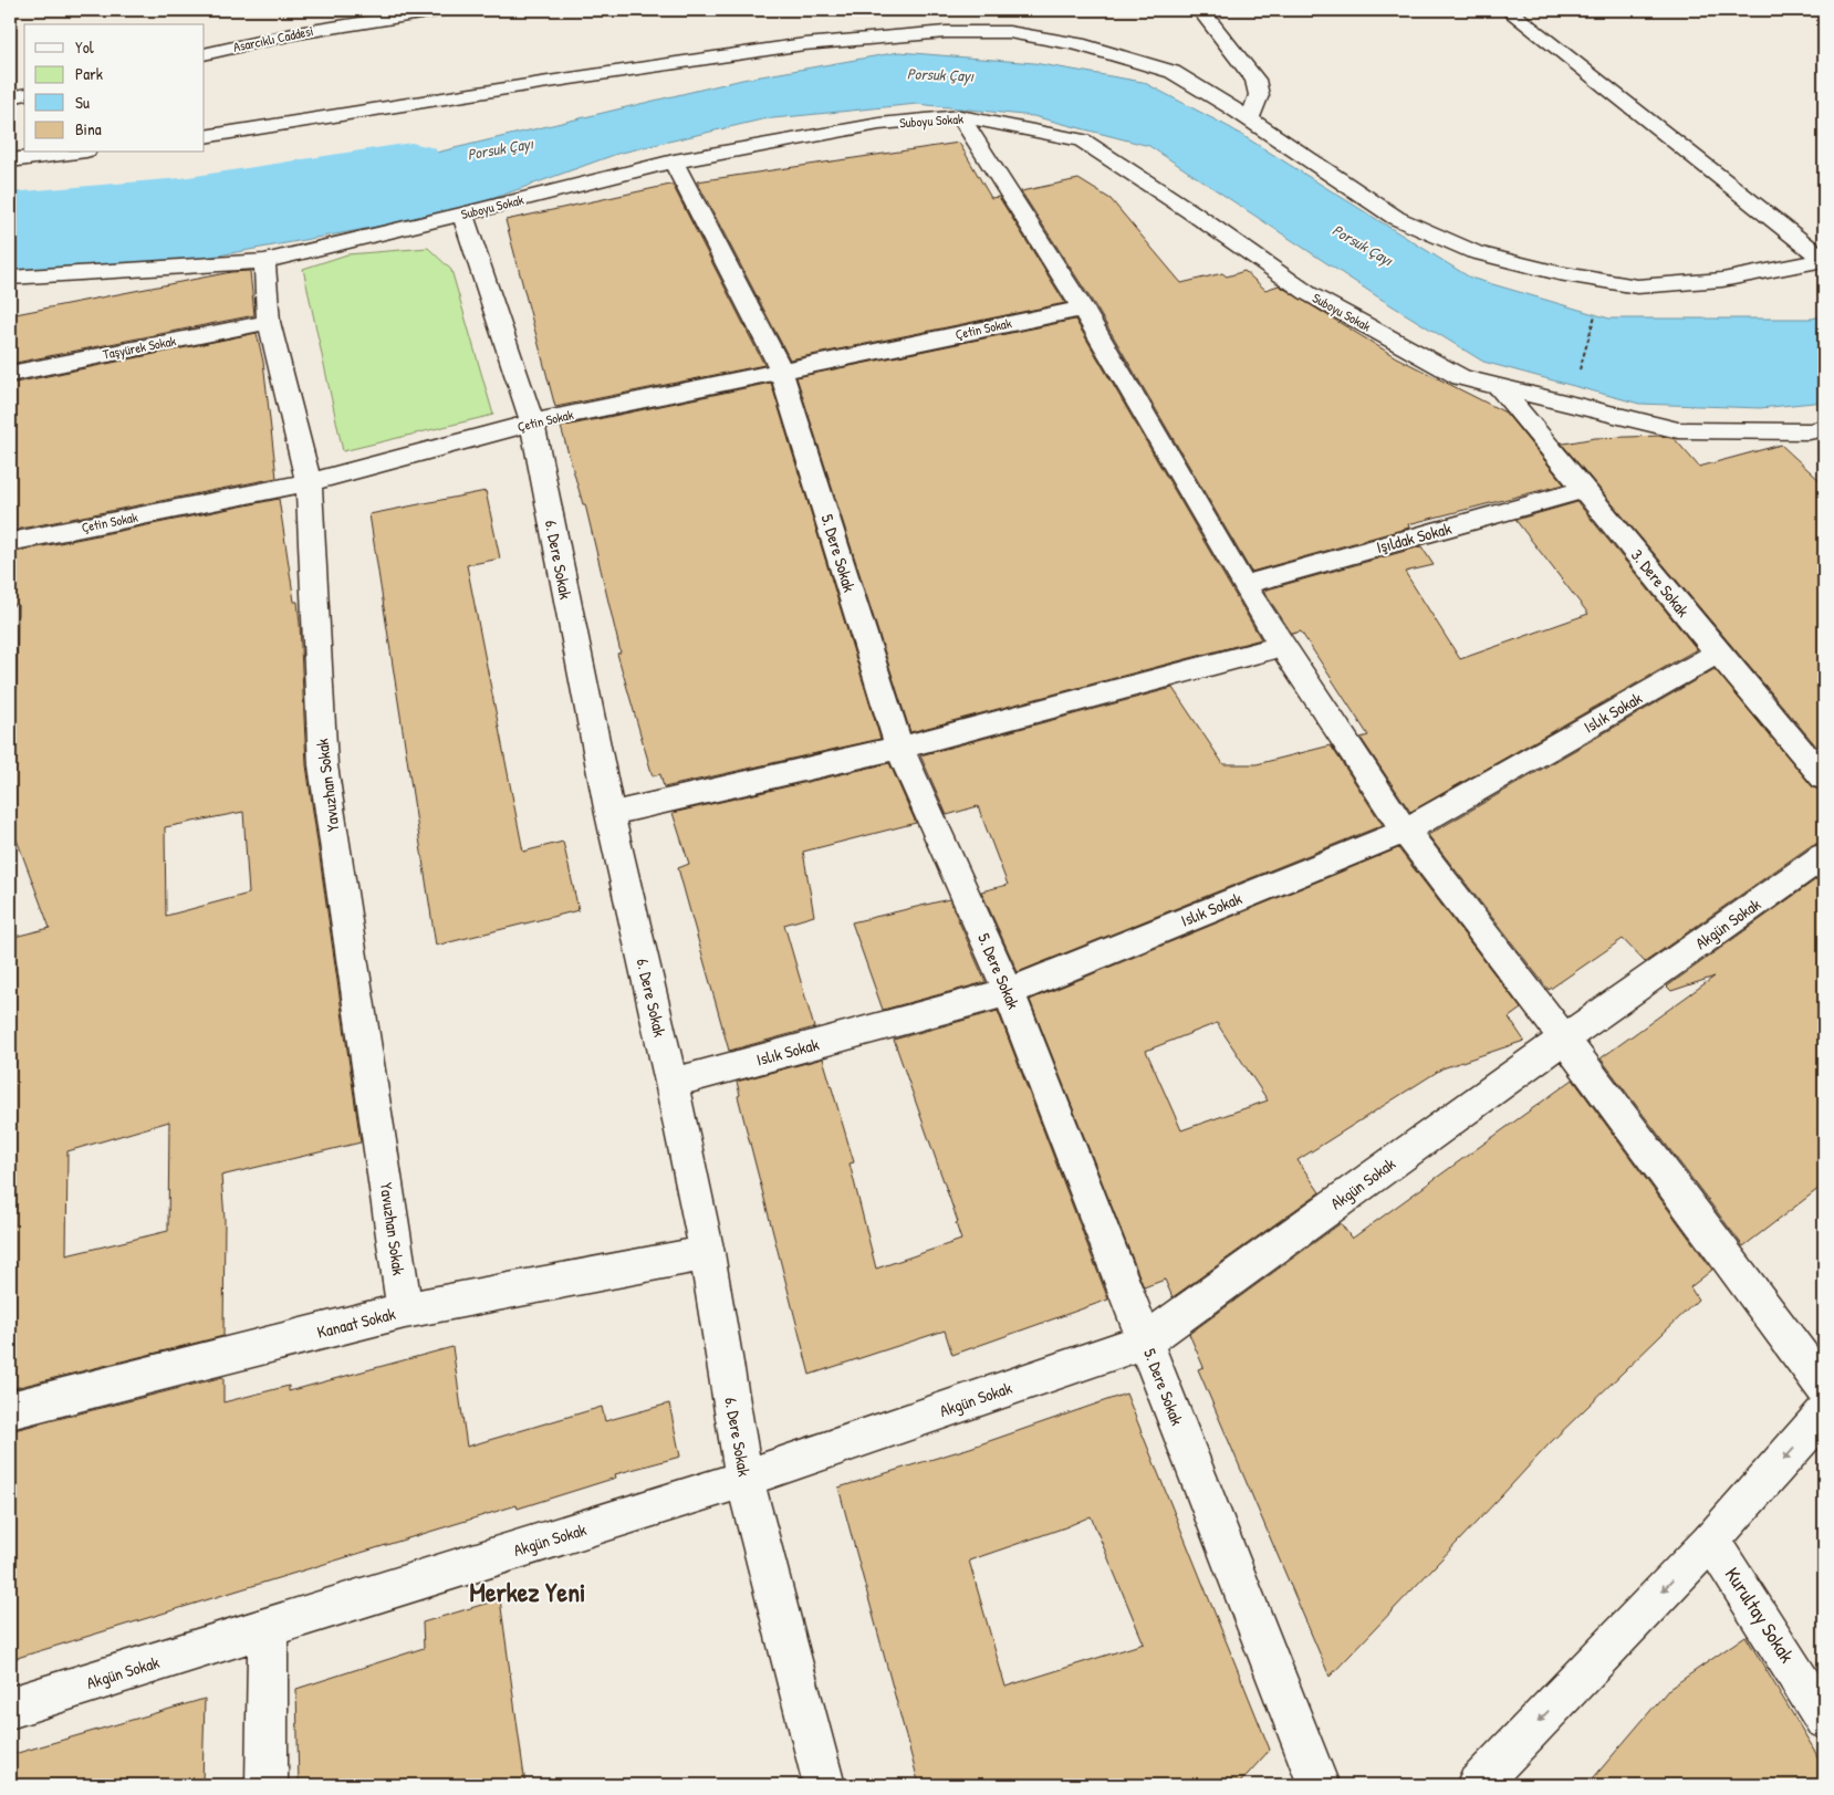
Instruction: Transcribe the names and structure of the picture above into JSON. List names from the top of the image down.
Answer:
{
  "streets": {
    "street": [
      "Asarcıklı Caddesi",
      "Suboyu Sokak",
      "Çetin Sokak",
      "Taşyürek Sokak",
      "Işıldak Sokak",
      "5. Dere Sokak",
      "6. Dere Sokak",
      "3. Dere Sokak",
      "Islık Sokak",
      "Yavuzhan Sokak",
      "Akgün Sokak",
      "Kanaat Sokak",
      "Kurultay Sokak"
    ]
  },
  "crossings": [
    ["Suboyu Sokak", "5. Dere Sokak"],
    ["Suboyu Sokak", "6. Dere Sokak"],
    ["Suboyu Sokak", "3. Dere Sokak"],
    ["Suboyu Sokak", "Yavuzhan Sokak"],
    ["Çetin Sokak", "5. Dere Sokak"],
    ["Çetin Sokak", "6. Dere Sokak"],
    ["Çetin Sokak", "Yavuzhan Sokak"],
    ["Taşyürek Sokak", "Yavuzhan Sokak"],
    ["Işıldak Sokak", "3. Dere Sokak"],
    ["5. Dere Sokak", "Islık Sokak"],
    ["5. Dere Sokak", "Akgün Sokak"],
    ["6. Dere Sokak", "Islık Sokak"],
    ["6. Dere Sokak", "Akgün Sokak"],
    ["6. Dere Sokak", "Kanaat Sokak"],
    ["3. Dere Sokak", "Islık Sokak"],
    ["Yavuzhan Sokak", "Kanaat Sokak"]
  ],
  "districts": ["Merkez Yeni"],
  "water": ["Porsuk Çayı"],
  "legend": [
    "Yol",
    "Park",
    "Su",
    "Bina"
  ]
}
